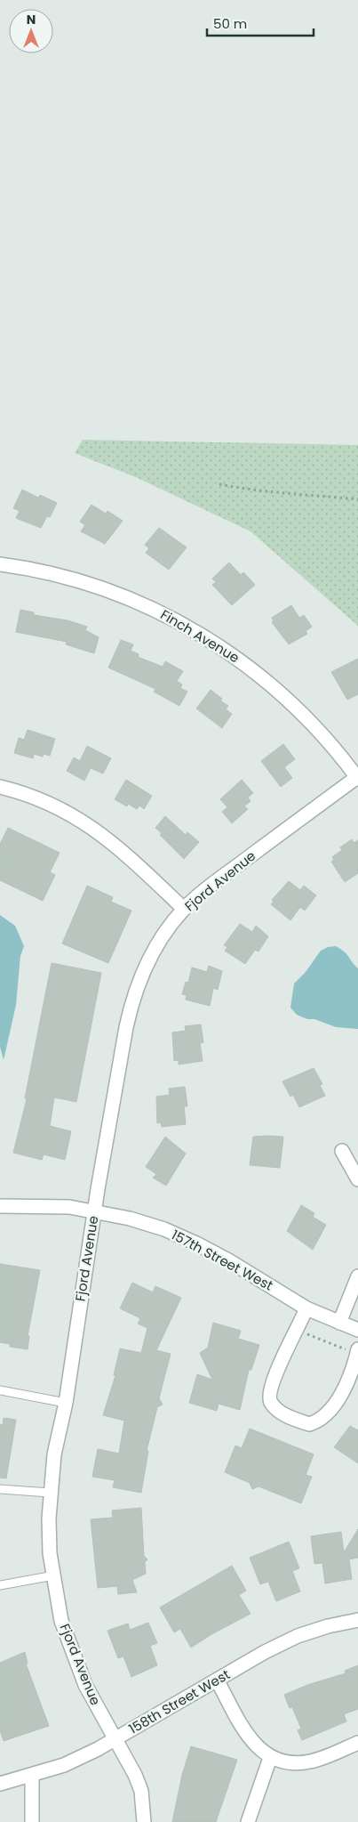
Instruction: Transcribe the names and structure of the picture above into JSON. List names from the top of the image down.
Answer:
{
  "streets": {
    "street": [
      "Finch Avenue",
      "Fjord Avenue",
      "157th Street West",
      "158th Street West"
    ]
  },
  "crossings": [
    ["Finch Avenue", "Fjord Avenue"],
    ["Fjord Avenue", "157th Street West"],
    ["Fjord Avenue", "158th Street West"]
  ],
  "scale_bar": "50 m",
  "north": "top"
}
